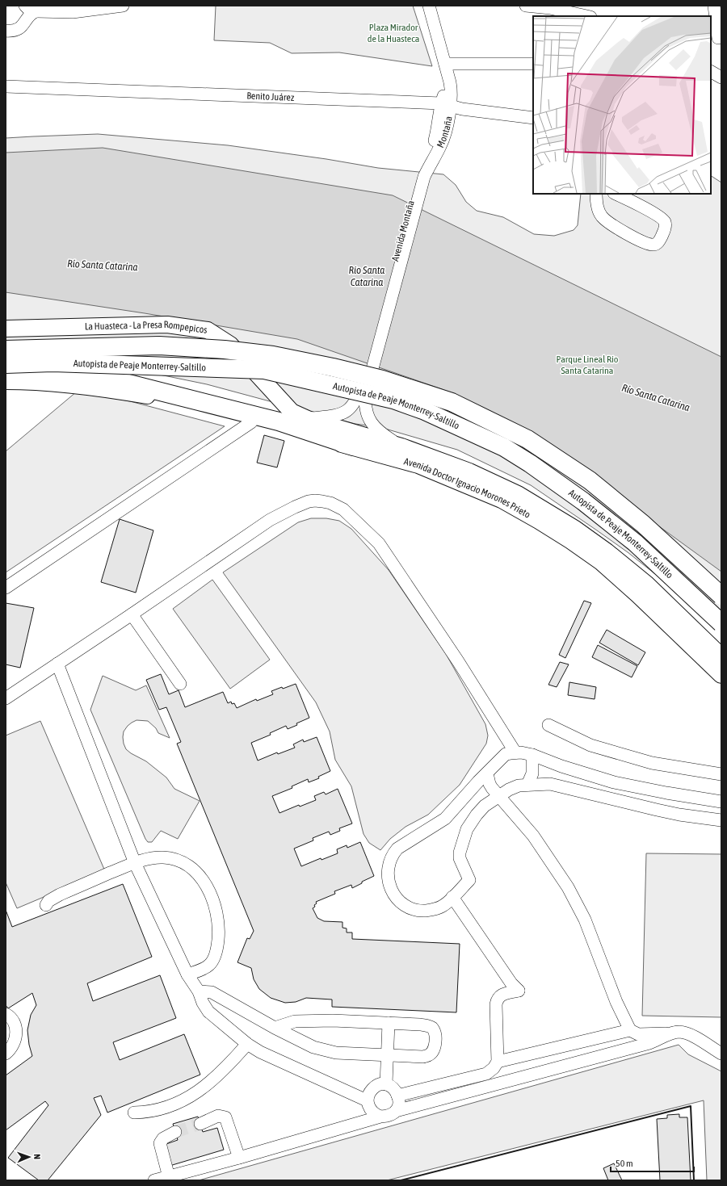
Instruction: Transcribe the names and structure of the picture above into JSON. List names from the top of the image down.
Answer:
{
  "streets": {
    "highway": ["Autopista de Peaje Monterrey-Saltillo"],
    "main road": ["La Huasteca - La Presa Rompepicos", "Avenida Doctor Ignacio Morones Prieto"],
    "street": ["Benito Juárez", "Montaña", "Avenida Montaña"]
  },
  "crossings": [
    ["Benito Juárez", "Montaña"],
    ["Montaña", "Avenida Montaña"],
    ["Avenida Montaña", "Avenida Doctor Ignacio Morones Prieto"],
    ["La Huasteca - La Presa Rompepicos", "Avenida Doctor Ignacio Morones Prieto"]
  ],
  "water": ["Río Santa Catarina"],
  "parks": ["Plaza Mirador de la Huasteca", "Parque Lineal Río Santa Catarina"],
  "scale_bar": "50 m",
  "north": "right"
}
